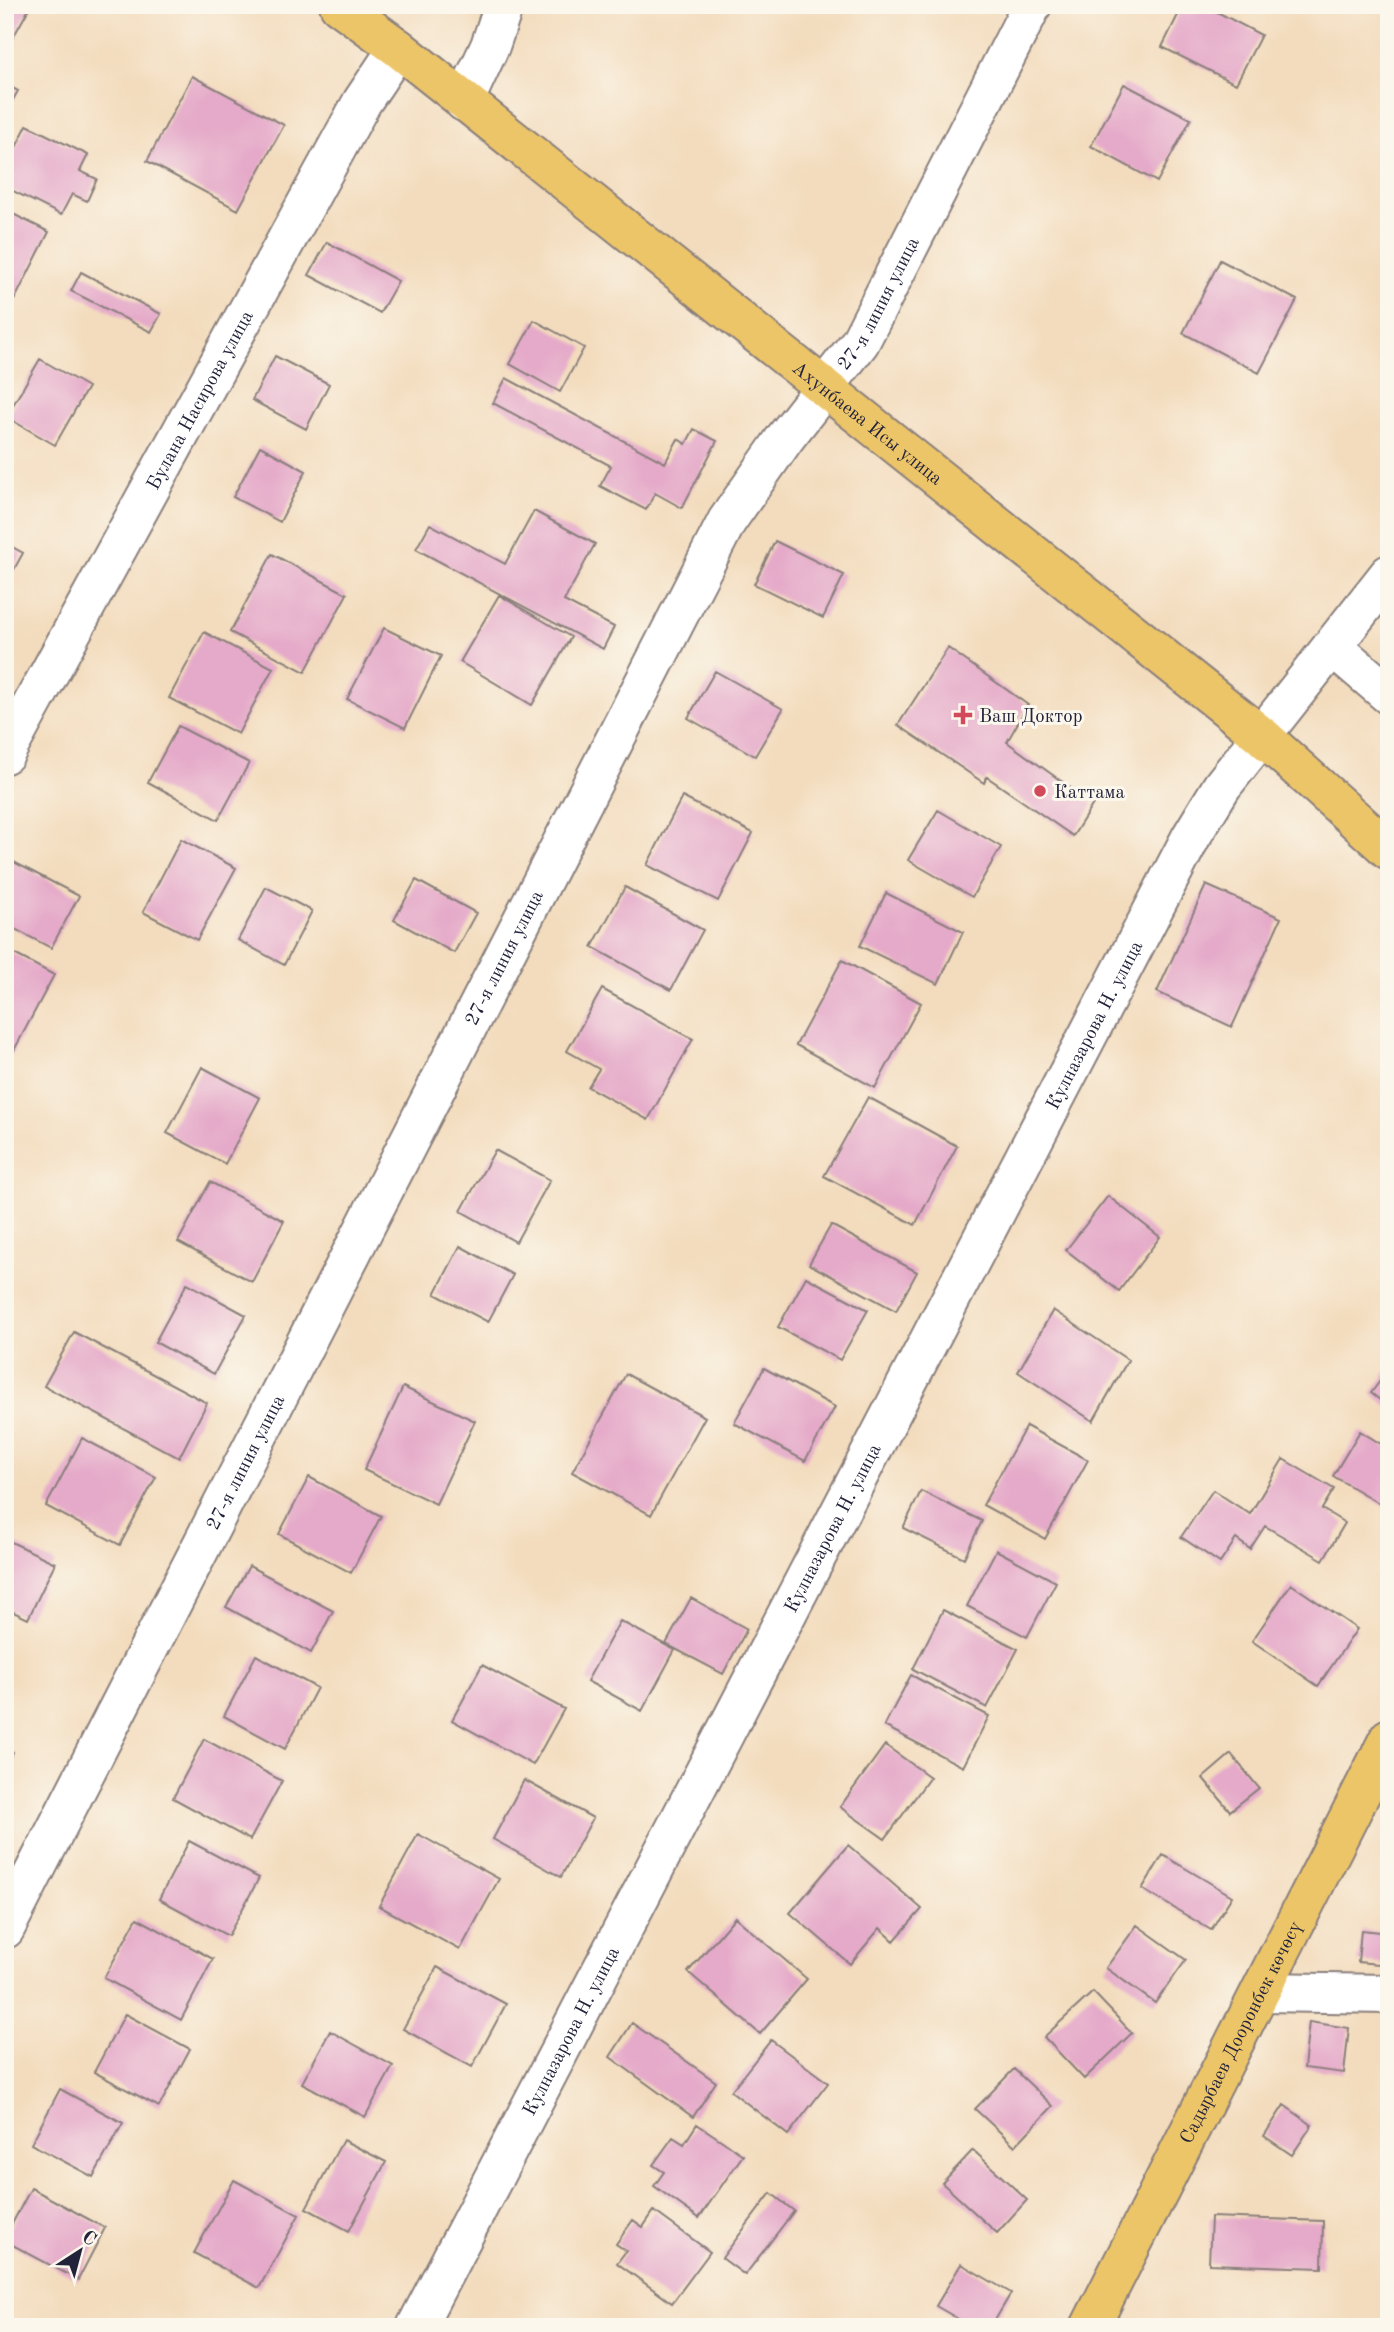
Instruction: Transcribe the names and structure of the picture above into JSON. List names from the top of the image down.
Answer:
{
  "streets": {
    "main road": ["Ахунбаева Исы улица", "Садырбаев Дооронбек көчөсү"],
    "street": ["27-я линия улица", "Булана Насирова улица", "Кулназарова Н. улица"]
  },
  "crossings": [
    ["27-я линия улица", "Ахунбаева Исы улица"],
    ["Булана Насирова улица", "Ахунбаева Исы улица"],
    ["Ахунбаева Исы улица", "Кулназарова Н. улица"]
  ],
  "places": {
    "health": ["Ваш Доктор"],
    "other": ["Каттама"]
  },
  "north": "top right"
}
